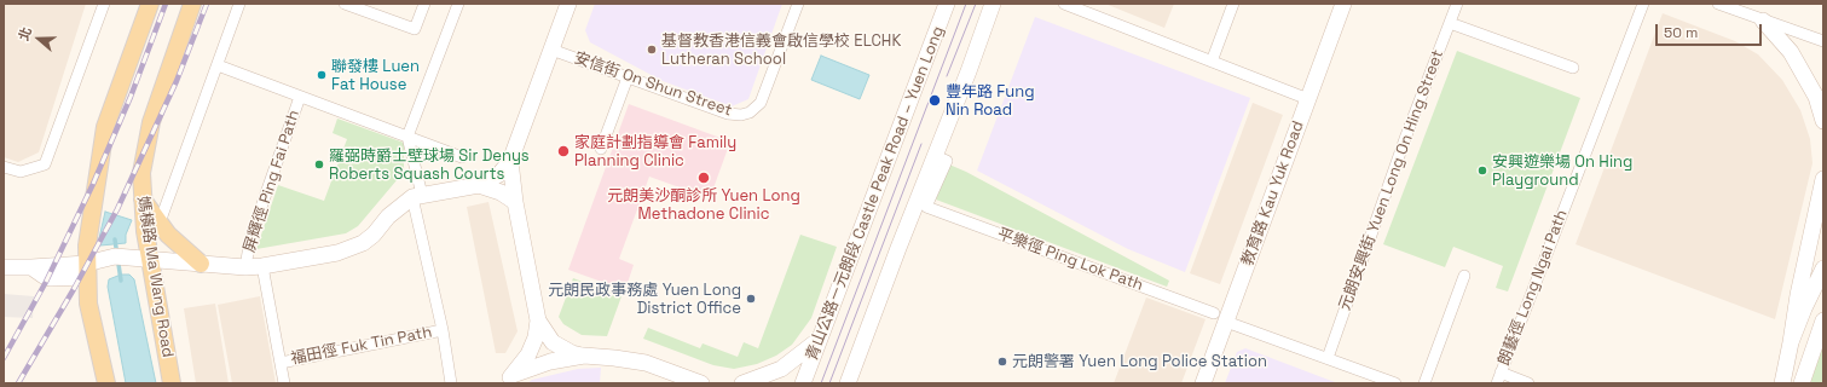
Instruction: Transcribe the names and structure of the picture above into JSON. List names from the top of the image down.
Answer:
{
  "streets": {
    "main road": ["青山公路－元朗段 Castle Peak Road – Yuen Long", "教育路 Kau Yuk Road", "媽橫路 Ma Wang Road"],
    "street": [
      "安信街 On Shun Street",
      "元朗安興街 Yuen Long On Hing Street",
      "屏輝徑 Ping Fai Path",
      "平樂徑 Ping Lok Path",
      "朗藝徑 Long Ngai Path",
      "福田徑 Fuk Tin Path"
    ]
  },
  "crossings": [
    ["元朗安興街 Yuen Long On Hing Street", "平樂徑 Ping Lok Path"],
    ["教育路 Kau Yuk Road", "平樂徑 Ping Lok Path"]
  ],
  "places": [
    "基督教香港信義會啟信學校 ELCHK Lutheran School",
    "聯發樓 Luen Fat House",
    "豐年路 Fung Nin Road",
    "家庭計劃指導會 Family Planning Clinic",
    "羅弼時爵士壁球場 Sir Denys Roberts Squash Courts",
    "安興遊樂場 On Hing Playground",
    "元朗美沙酮診所 Yuen Long Methadone Clinic",
    "元朗民政事務處 Yuen Long District Office",
    "元朗警署 Yuen Long Police Station"
  ],
  "scale_bar": "50 m",
  "north": "left"
}
